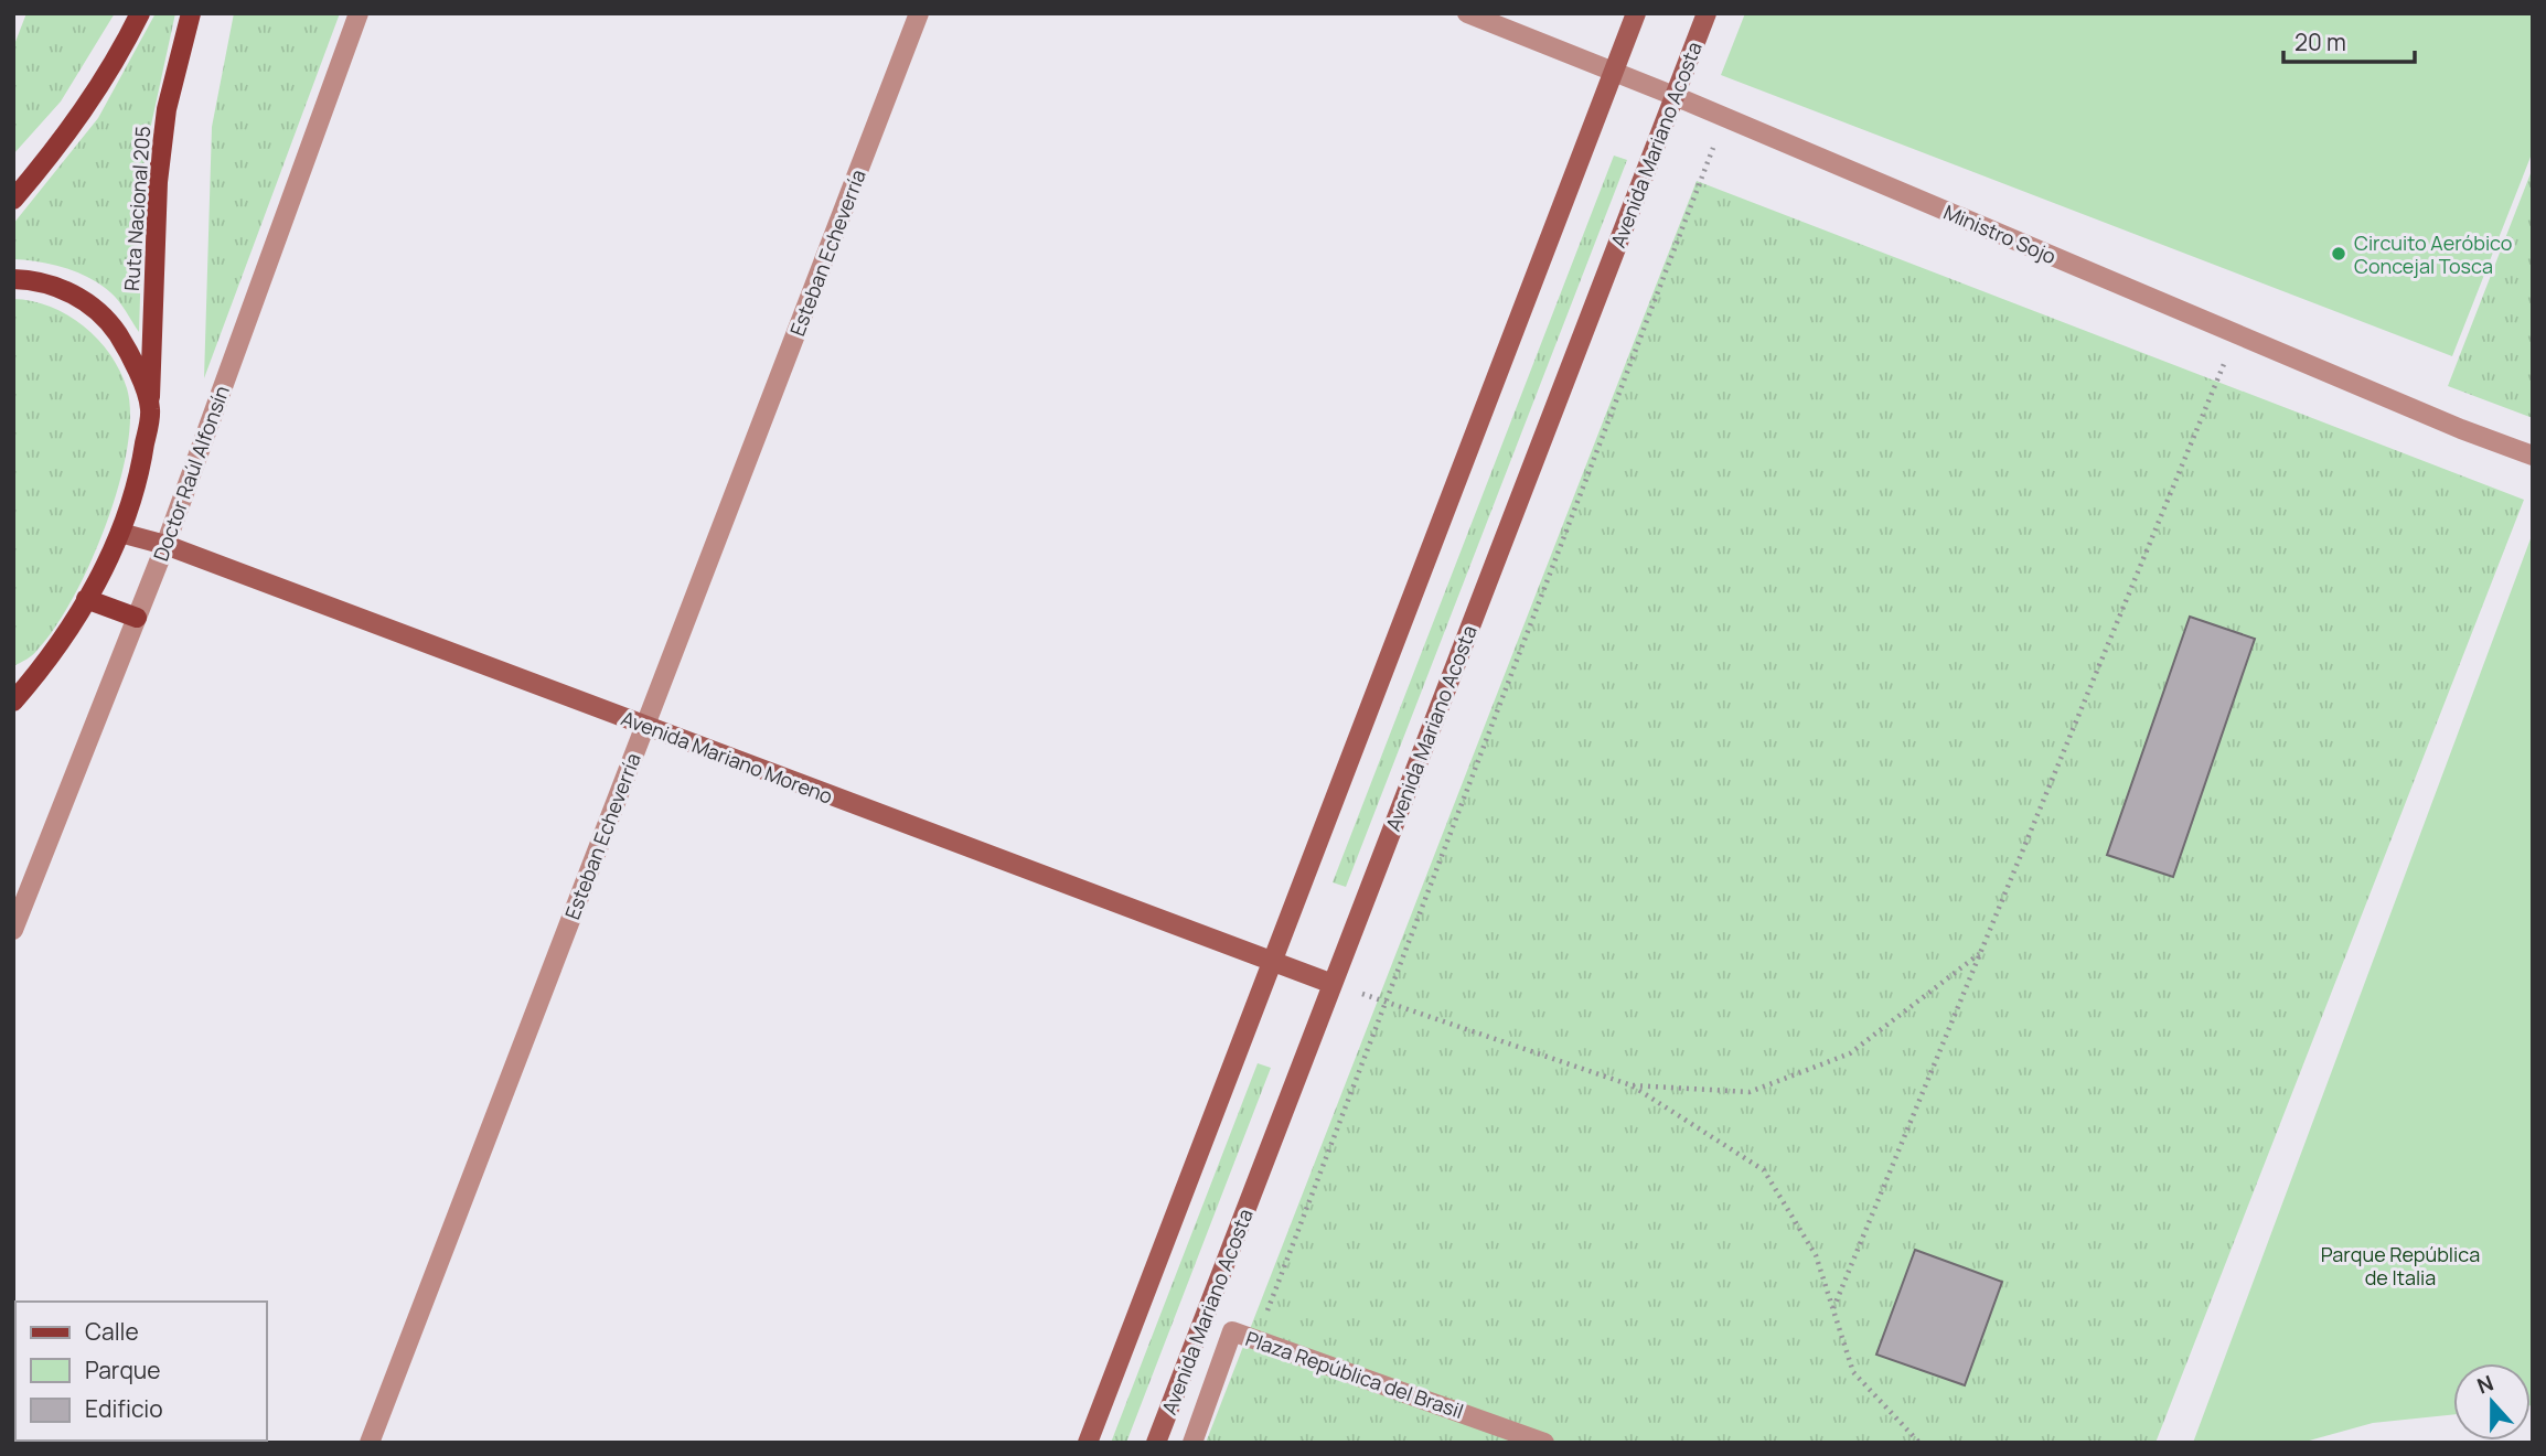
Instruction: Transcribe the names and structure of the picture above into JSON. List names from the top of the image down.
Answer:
{
  "streets": {
    "main road": ["Avenida Mariano Acosta", "Ruta Nacional 205", "Avenida Mariano Moreno"],
    "street": [
      "Ministro Sojo",
      "Esteban Echeverría",
      "Doctor Raúl Alfonsín",
      "Plaza República del Brasil"
    ]
  },
  "crossings": [
    ["Avenida Mariano Acosta", "Ministro Sojo"],
    ["Avenida Mariano Acosta", "Avenida Mariano Moreno"],
    ["Ruta Nacional 205", "Avenida Mariano Moreno"],
    ["Esteban Echeverría", "Avenida Mariano Moreno"],
    ["Doctor Raúl Alfonsín", "Avenida Mariano Moreno"]
  ],
  "parks": ["Parque República de Italia"],
  "places": ["Circuito Aeróbico Concejal Tosca"],
  "legend": ["Calle", "Parque", "Edificio"],
  "scale_bar": "20 m",
  "north": "top"
}
